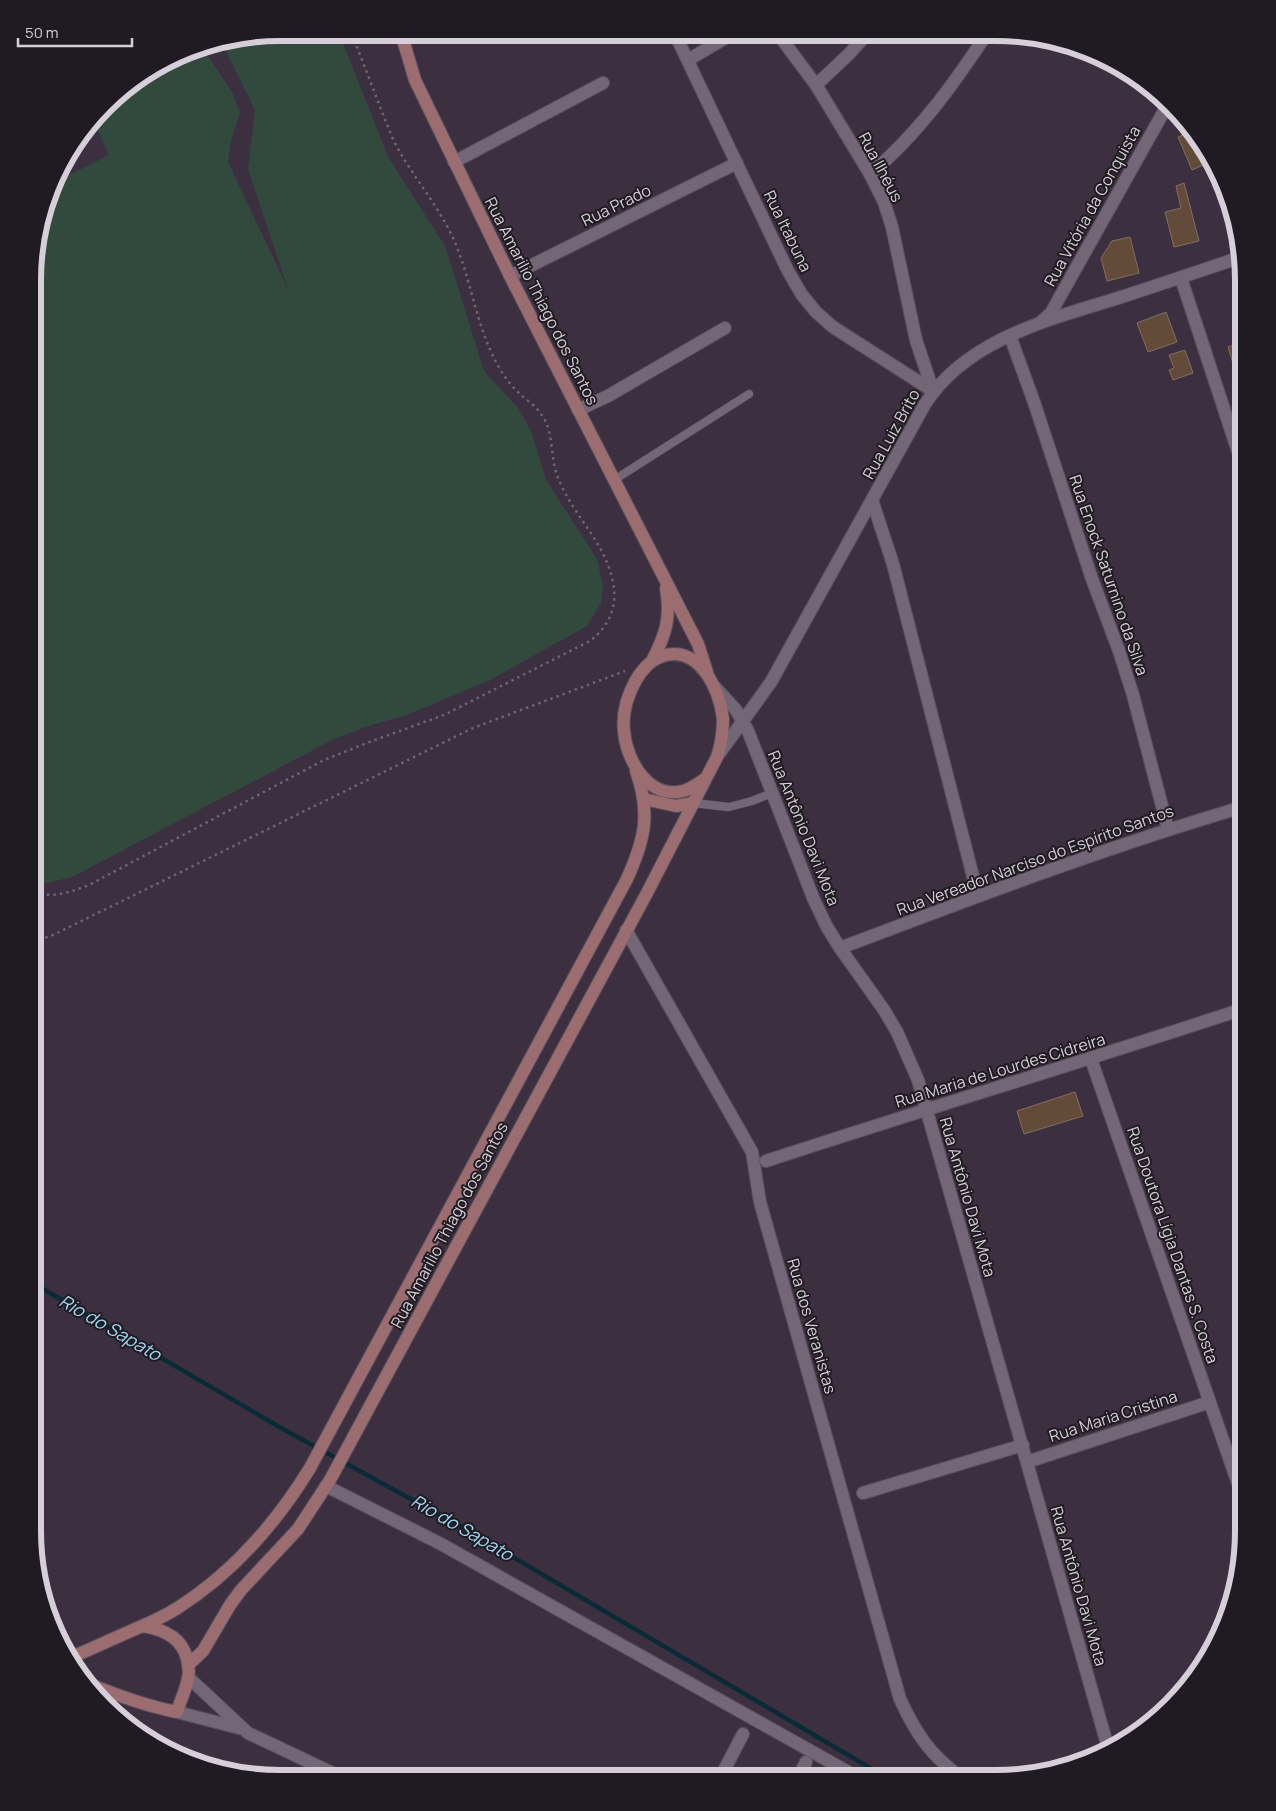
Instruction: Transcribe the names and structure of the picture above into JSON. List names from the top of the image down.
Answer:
{
  "streets": {
    "main road": ["Rua Amarilio Thiago dos Santos"],
    "street": [
      "Rua Ilhéus",
      "Rua Prado",
      "Rua Vitória da Conquista",
      "Rua Itabuna",
      "Rua Luiz Brito",
      "Rua Enock Saturnino da Silva",
      "Rua Antônio Davi Mota",
      "Rua Vereador Narciso do Espírito Santos",
      "Rua Maria de Lourdes Cidreira",
      "Rua Doutora Lígia Dantas S. Costa",
      "Rua dos Veranistas",
      "Rua Maria Cristina"
    ]
  },
  "crossings": [
    ["Rua Ilhéus", "Rua Itabuna"],
    ["Rua Ilhéus", "Rua Luiz Brito"],
    ["Rua Prado", "Rua Itabuna"],
    ["Rua Prado", "Rua Amarilio Thiago dos Santos"],
    ["Rua Vitória da Conquista", "Rua Luiz Brito"],
    ["Rua Itabuna", "Rua Luiz Brito"],
    ["Rua Amarilio Thiago dos Santos", "Rua Luiz Brito"],
    ["Rua Amarilio Thiago dos Santos", "Rua Antônio Davi Mota"],
    ["Rua Amarilio Thiago dos Santos", "Rua dos Veranistas"],
    ["Rua Luiz Brito", "Rua Enock Saturnino da Silva"],
    ["Rua Luiz Brito", "Rua Antônio Davi Mota"],
    ["Rua Enock Saturnino da Silva", "Rua Vereador Narciso do Espírito Santos"],
    ["Rua Antônio Davi Mota", "Rua Vereador Narciso do Espírito Santos"],
    ["Rua Antônio Davi Mota", "Rua Maria de Lourdes Cidreira"],
    ["Rua Antônio Davi Mota", "Rua Maria Cristina"],
    ["Rua Maria de Lourdes Cidreira", "Rua Doutora Lígia Dantas S. Costa"],
    ["Rua Doutora Lígia Dantas S. Costa", "Rua Maria Cristina"]
  ],
  "water": ["Rio do Sapato"],
  "scale_bar": "50 m"
}
